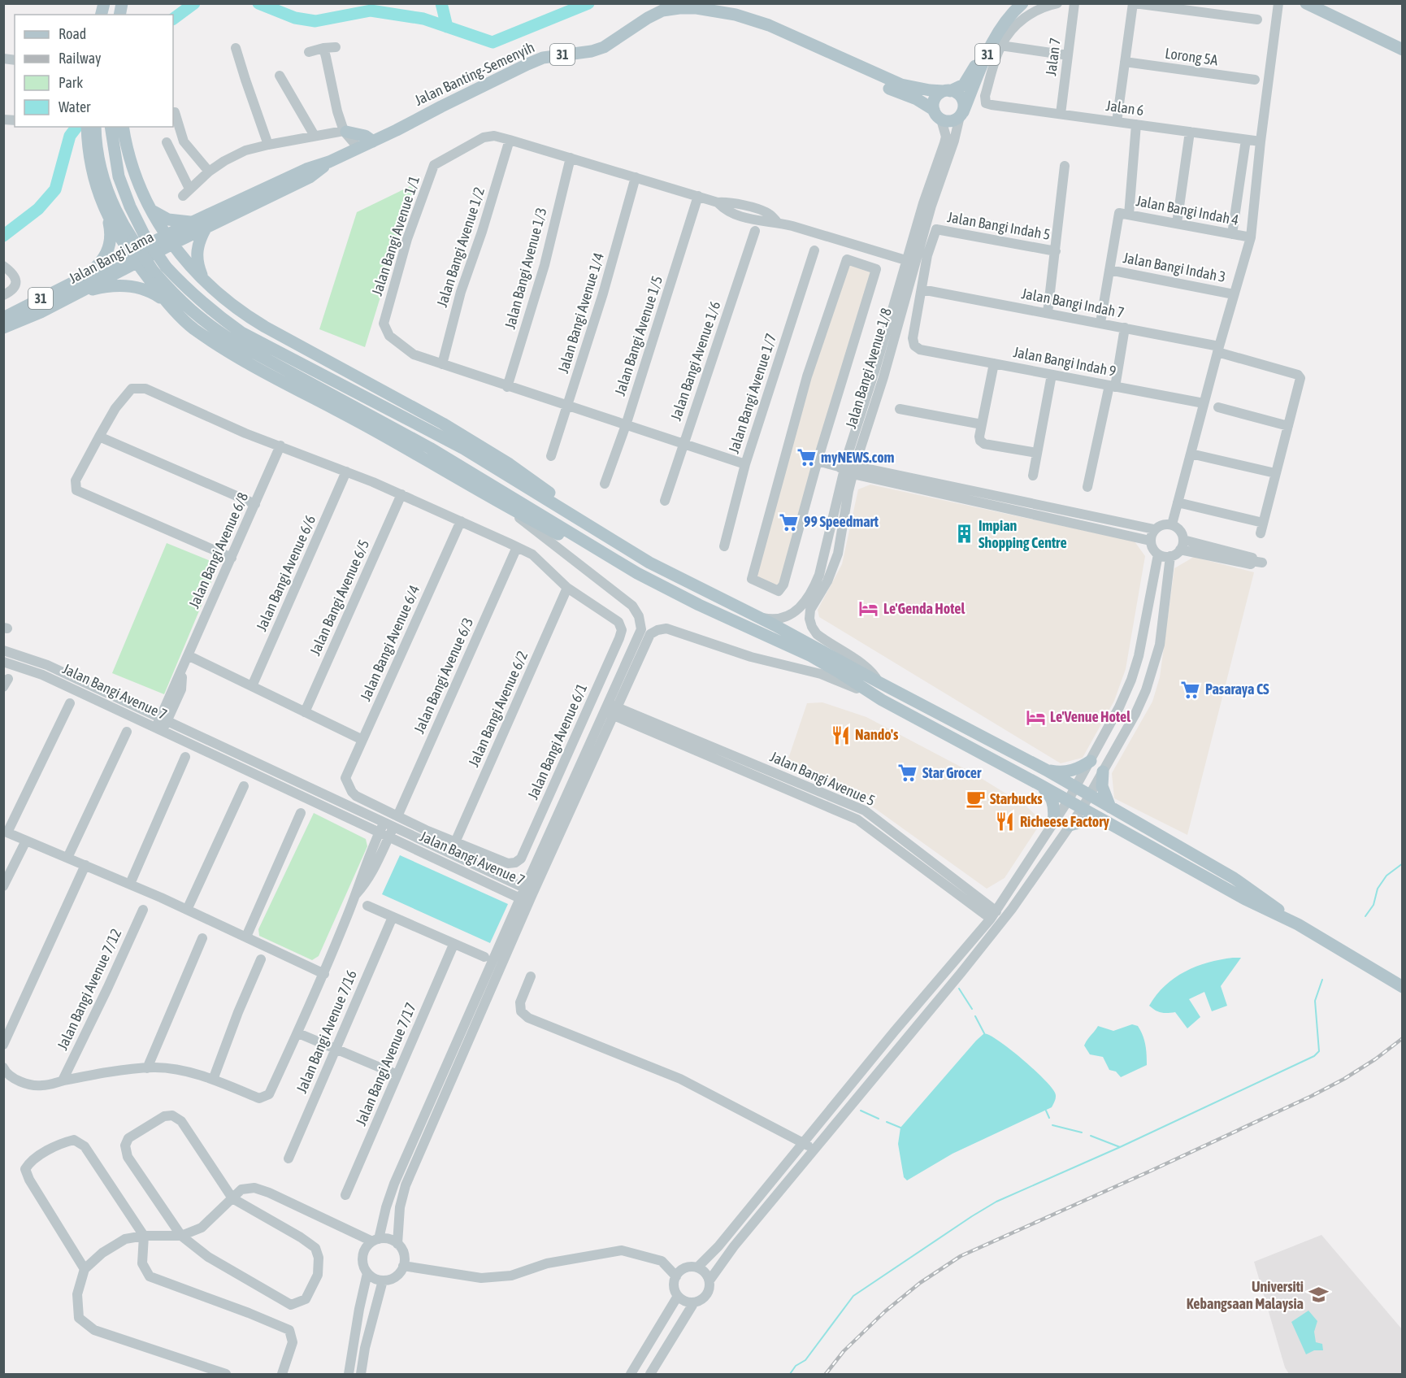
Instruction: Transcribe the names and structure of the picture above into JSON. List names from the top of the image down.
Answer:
{
  "streets": {
    "main road": ["31", "Jalan Banting-Semenyih", "Jalan Bangi Lama"],
    "street": [
      "Jalan 7",
      "Lorong 5A",
      "Jalan 6",
      "Jalan Bangi Indah 4",
      "Jalan Bangi Indah 5",
      "Jalan Bangi Avenue 1/1",
      "Jalan Bangi Avenue 1/2",
      "Jalan Bangi Indah 3",
      "Jalan Bangi Avenue 1/3",
      "Jalan Bangi Indah 7",
      "Jalan Bangi Avenue 1/4",
      "Jalan Bangi Avenue 1/5",
      "Jalan Bangi Avenue 1/6",
      "Jalan Bangi Indah 9",
      "Jalan Bangi Avenue 1/8",
      "Jalan Bangi Avenue 1/7",
      "Jalan Bangi Avenue 6/8",
      "Jalan Bangi Avenue 6/6",
      "Jalan Bangi Avenue 6/5",
      "Jalan Bangi Avenue 6/4",
      "Jalan Bangi Avenue 6/3",
      "Jalan Bangi Avenue 7",
      "Jalan Bangi Avenue 6/2",
      "Jalan Bangi Avenue 6/1",
      "Jalan Bangi Avenue 5",
      "Jalan Bangi Avenue 7/12",
      "Jalan Bangi Avenue 7/16",
      "Jalan Bangi Avenue 7/17"
    ]
  },
  "crossings": [
    ["31", "Jalan Banting-Semenyih"],
    ["31", "Jalan Bangi Avenue 1/8"],
    ["Jalan 7", "Jalan 6"],
    ["Jalan Banting-Semenyih", "Jalan Bangi Lama"],
    ["Jalan Banting-Semenyih", "Jalan Bangi Avenue 1/8"],
    ["Jalan Bangi Indah 5", "Jalan Bangi Indah 7"],
    ["Jalan Bangi Indah 5", "Jalan Bangi Indah 9"],
    ["Jalan Bangi Avenue 1/1", "Jalan Bangi Avenue 1/2"],
    ["Jalan Bangi Avenue 1/1", "Jalan Bangi Avenue 1/3"],
    ["Jalan Bangi Avenue 1/1", "Jalan Bangi Avenue 1/4"],
    ["Jalan Bangi Avenue 1/1", "Jalan Bangi Avenue 1/5"],
    ["Jalan Bangi Avenue 1/1", "Jalan Bangi Avenue 1/6"],
    ["Jalan Bangi Avenue 1/1", "Jalan Bangi Avenue 1/8"],
    ["Jalan Bangi Avenue 1/1", "Jalan Bangi Avenue 1/7"],
    ["Jalan Bangi Indah 7", "Jalan Bangi Indah 9"],
    ["Jalan Bangi Avenue 6/8", "Jalan Bangi Avenue 7"],
    ["Jalan Bangi Avenue 6/4", "Jalan Bangi Avenue 6/3"],
    ["Jalan Bangi Avenue 6/2", "Jalan Bangi Avenue 6/1"]
  ],
  "places": {
    "supermarket": [
      "myNEWS.com",
      "99 Speedmart",
      "Pasaraya CS",
      "Star Grocer"
    ],
    "building": ["Impian Shopping Centre"],
    "hotel": ["Le'Genda Hotel", "Le'Venue Hotel"],
    "restaurant": ["Nando's", "Richeese Factory"],
    "cafe": ["Starbucks"],
    "school or university": ["Universiti Kebangsaan Malaysia"]
  },
  "legend": [
    "Road",
    "Railway",
    "Park",
    "Water"
  ]
}
